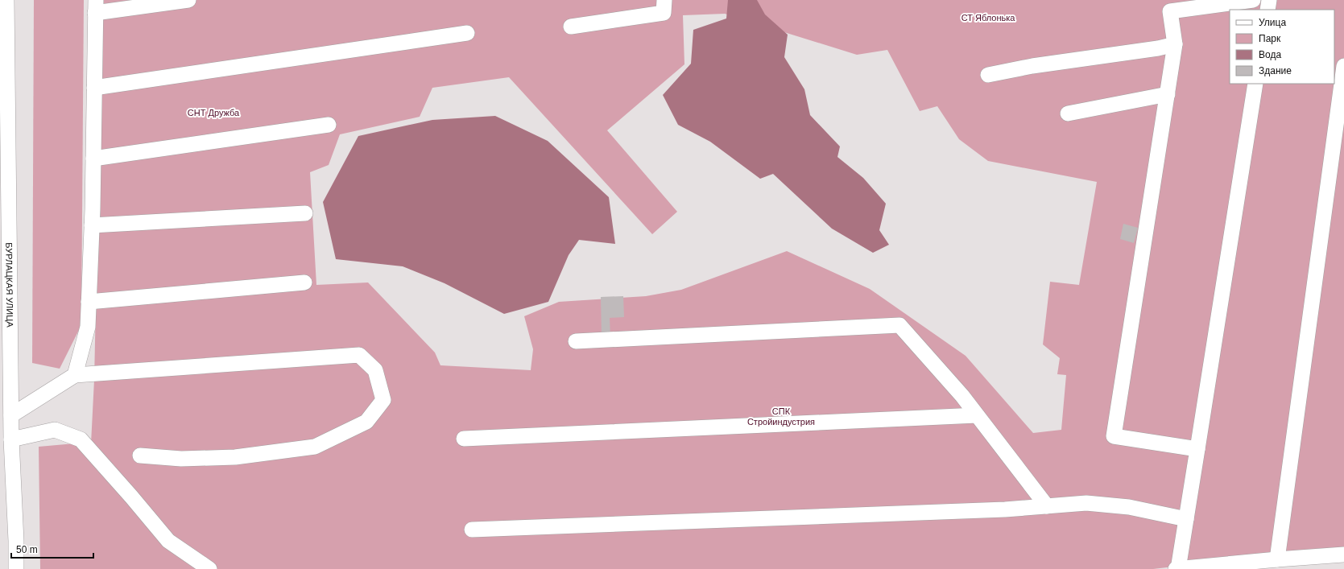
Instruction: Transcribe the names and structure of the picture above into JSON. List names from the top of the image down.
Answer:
{
  "streets": {
    "street": ["БУРЛАЦКАЯ УЛИЦА"]
  },
  "parks": ["СТ Яблонька", "СНТ Дружба", "СПК Стройиндустрия"],
  "legend": [
    "Улица",
    "Парк",
    "Вода",
    "Здание"
  ],
  "scale_bar": "50 m"
}
